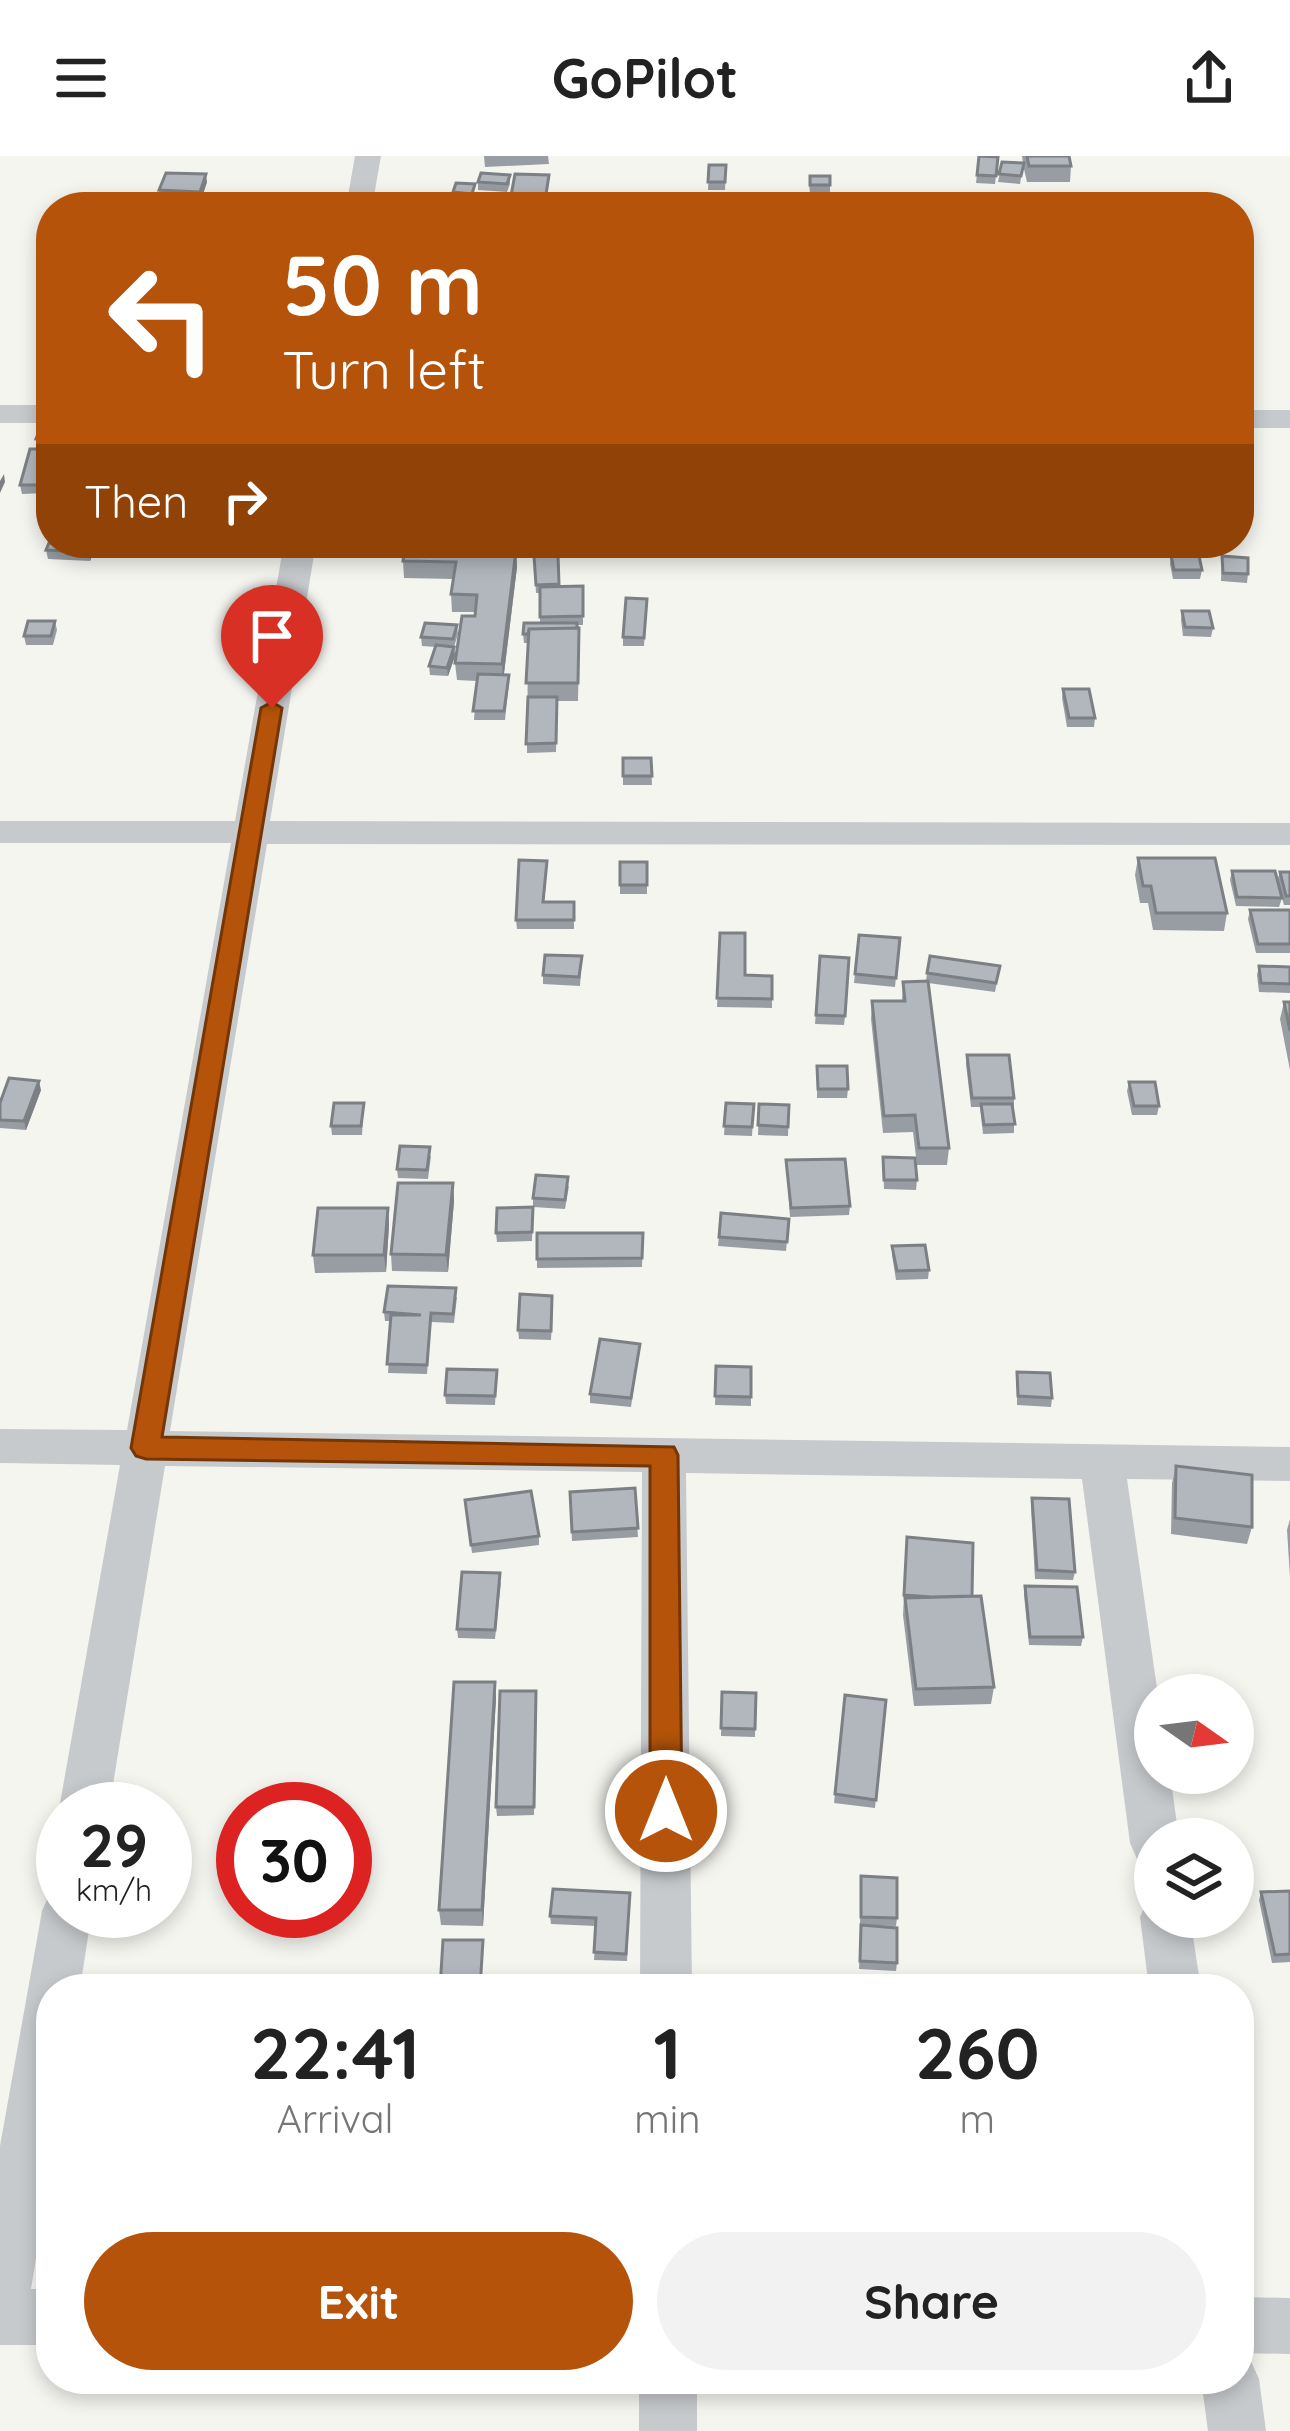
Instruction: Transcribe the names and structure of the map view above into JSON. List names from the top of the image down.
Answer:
{
  "north": "right",
  "page": {
    "header": "GoPilot",
    "turn": ["50 m", "Turn left"],
    "then": "Then",
    "speed": "29 km/h",
    "limit": "30",
    "eta": [
      "22:41",
      "Arrival",
      "1",
      "min",
      "260",
      "m"
    ],
    "buttons": ["Exit", "Share"]
  }
}
